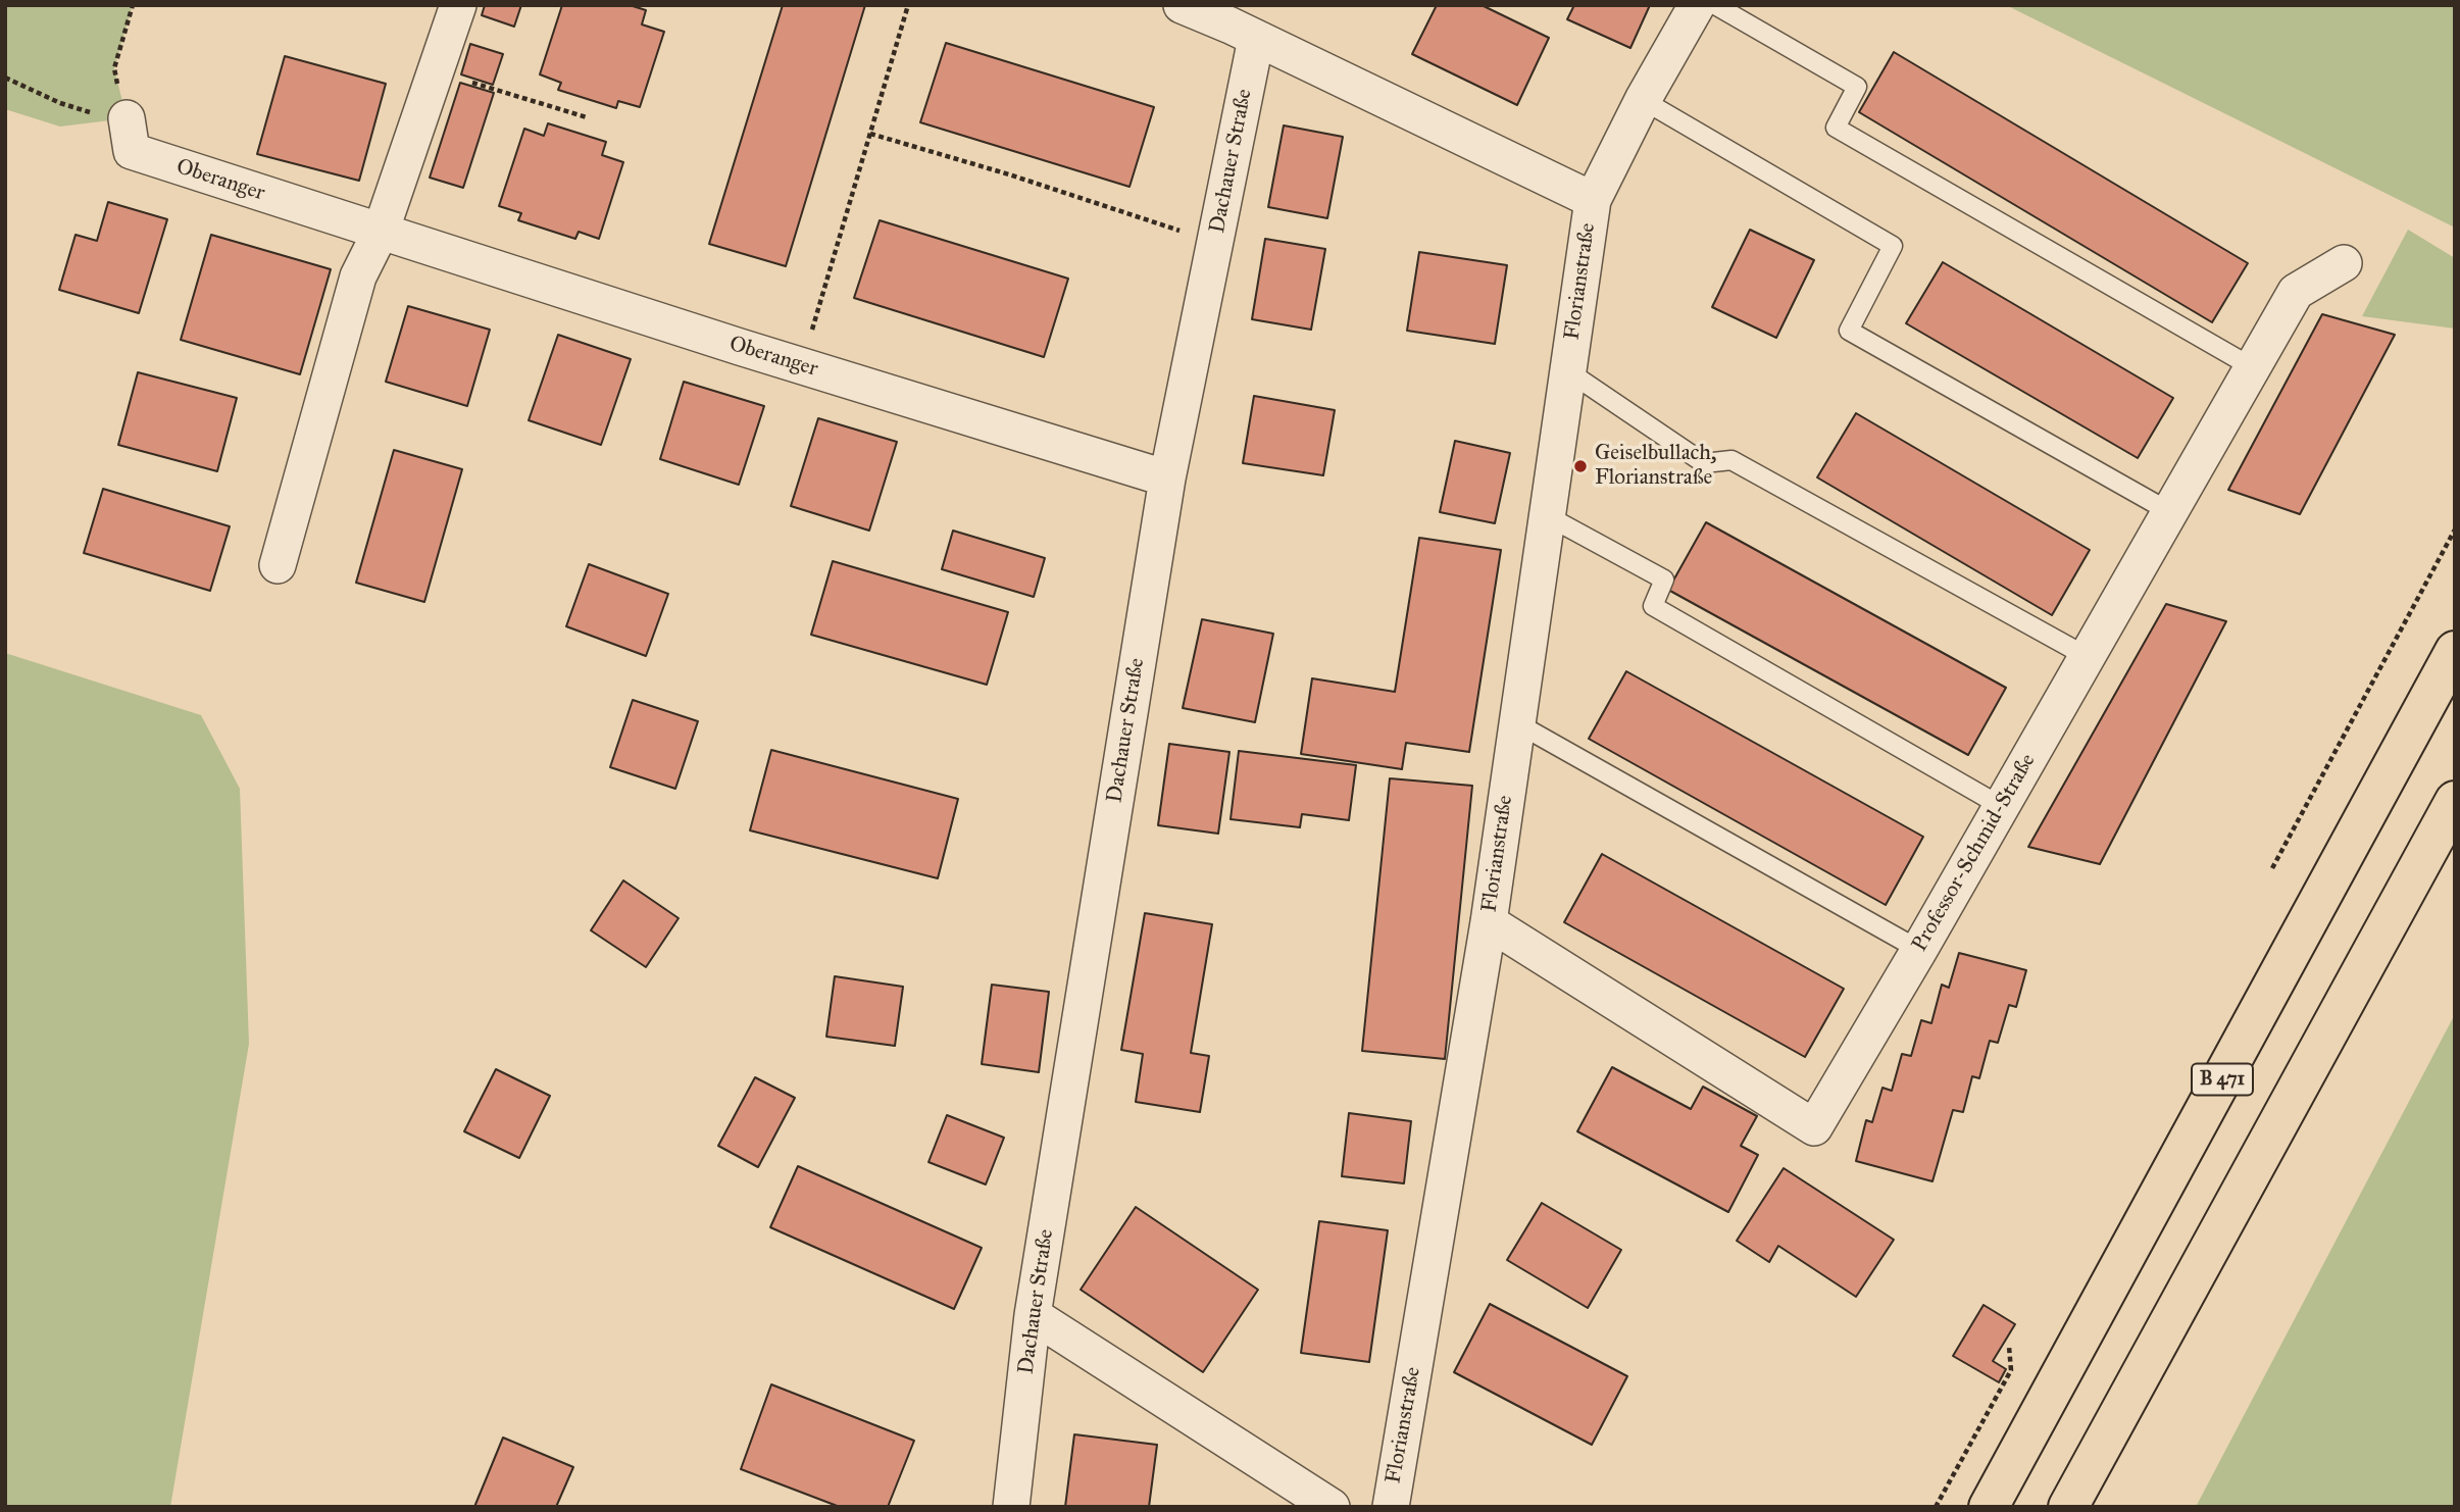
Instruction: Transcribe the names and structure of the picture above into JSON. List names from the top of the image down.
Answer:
{
  "streets": {
    "highway": ["B 471"],
    "street": [
      "Dachauer Straße",
      "Oberanger",
      "Florianstraße",
      "Professor-Schmid-Straße"
    ]
  },
  "crossings": [
    ["Dachauer Straße", "Oberanger"],
    ["Dachauer Straße", "Florianstraße"],
    ["Florianstraße", "Professor-Schmid-Straße"]
  ],
  "places": ["Geiselbullach, Florianstraße"]
}
